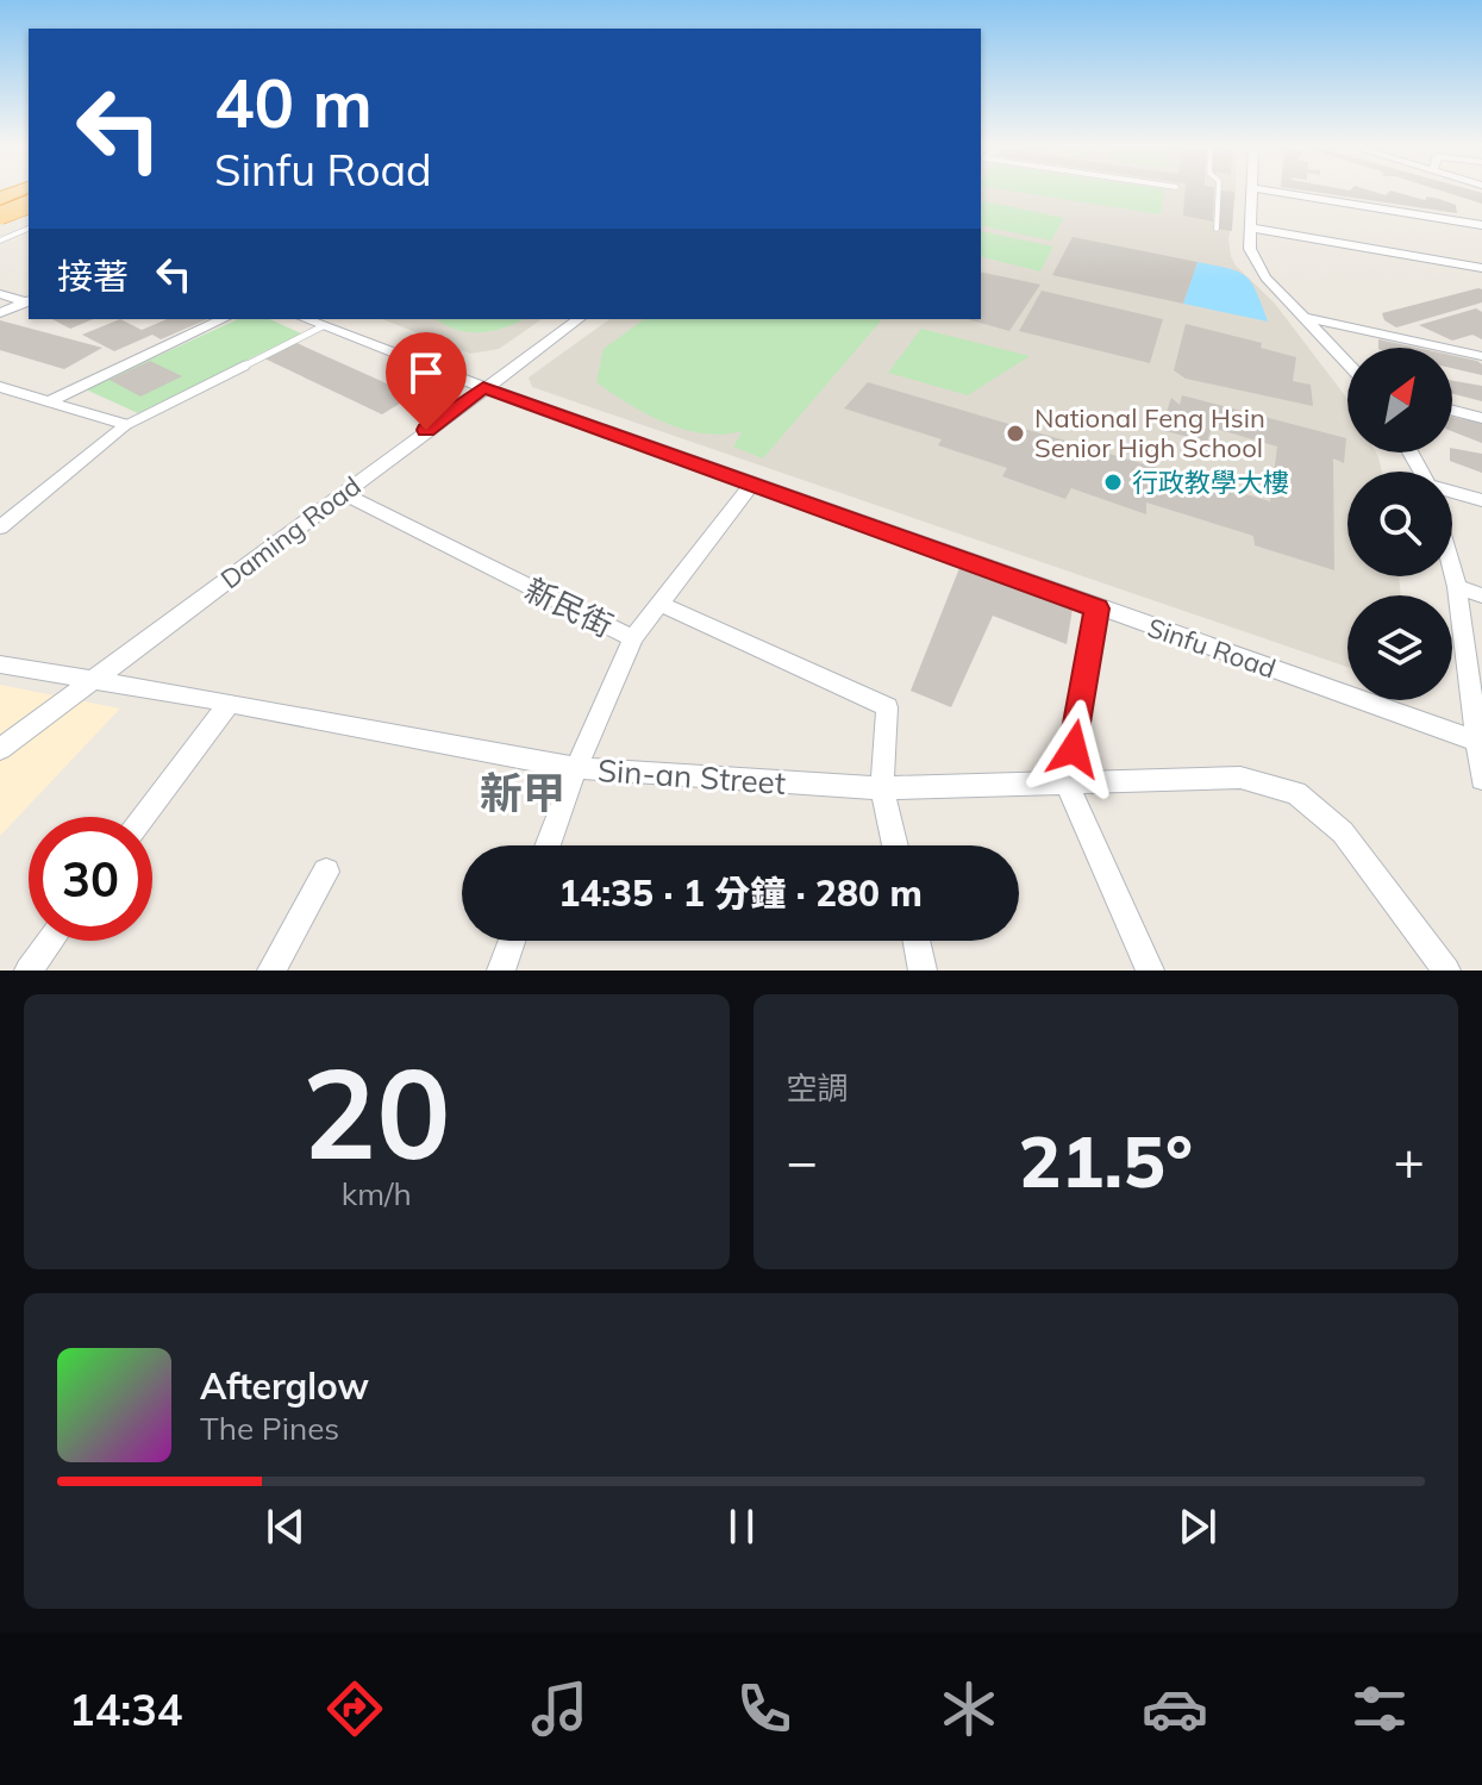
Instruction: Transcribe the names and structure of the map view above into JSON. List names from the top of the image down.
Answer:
{
  "streets": {
    "street": [
      "Daming Road",
      "新民街",
      "Sinfu Road",
      "Sin-an Street"
    ]
  },
  "crossings": [
    ["Daming Road", "新民街"],
    ["Daming Road", "Sinfu Road"],
    ["Daming Road", "Sin-an Street"],
    ["新民街", "Sin-an Street"]
  ],
  "districts": ["新甲"],
  "places": ["National Feng Hsin Senior High School", "行政教學大樓"],
  "north": "top right",
  "page": {
    "turn": ["40 m", "Sinfu Road"],
    "then": "接著",
    "limit": "30",
    "trip": "14:35 · 1 分鐘 · 280 m",
    "tile": [
      ["20", "km/h"],
      "空調"
    ],
    "heat": ["−", "21.5°", "+"],
    "song": ["Afterglow", "The Pines"],
    "tabs": "14:34"
  }
}
